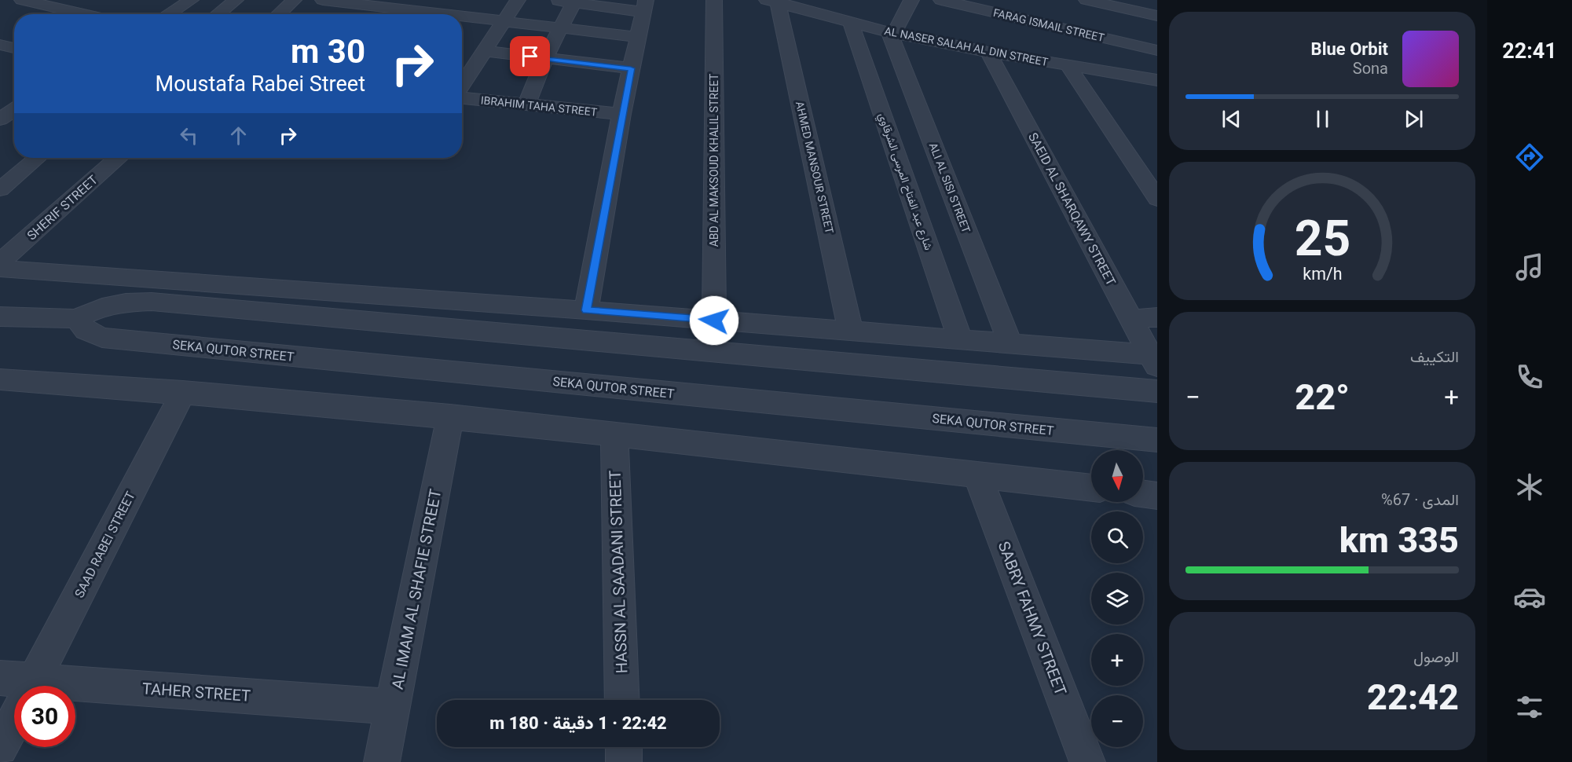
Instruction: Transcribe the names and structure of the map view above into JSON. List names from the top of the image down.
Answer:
{
  "streets": {
    "street": [
      "FARAG ISMAIL STREET",
      "AL NASER SALAH AL DIN STREET",
      "IBRAHIM TAHA STREET",
      "ABD AL MAKSOUD KHALIL STREET",
      "AHMED MANSOUR STREET",
      "شارع عبد الفتاح المرسى الشرقاوي",
      "ALI AL SISI STREET",
      "SHERIF STREET",
      "SAEID AL SHARQAWY STREET",
      "SEKA QUTOR STREET",
      "SAAD RABEI STREET",
      "HASSN AL SAADANI STREET",
      "AL IMAM AL SHAFIE STREET",
      "SABRY FAHMY STREET",
      "TAHER STREET"
    ]
  },
  "crossings": [
    ["AL NASER SALAH AL DIN STREET", "AHMED MANSOUR STREET"],
    ["AL NASER SALAH AL DIN STREET", "شارع عبد الفتاح المرسى الشرقاوي"],
    ["AL NASER SALAH AL DIN STREET", "ALI AL SISI STREET"],
    ["AL NASER SALAH AL DIN STREET", "SAEID AL SHARQAWY STREET"],
    ["AL IMAM AL SHAFIE STREET", "TAHER STREET"]
  ],
  "north": "bottom",
  "page": {
    "tabs": "22:41",
    "turn": ["30 m", "Moustafa Rabei Street"],
    "song": ["Blue Orbit", "Sona"],
    "tile": [
      "التكييف",
      ["المدى · 67%", "335 km"],
      ["الوصول", "22:42"]
    ],
    "heat": ["−", "22°", "+"],
    "map_buttons": ["+", "−"],
    "limit": "30",
    "trip": "22:42 · 1 دقيقة · 180 m",
    "gauge": ["25", "km/h"]
  }
}
